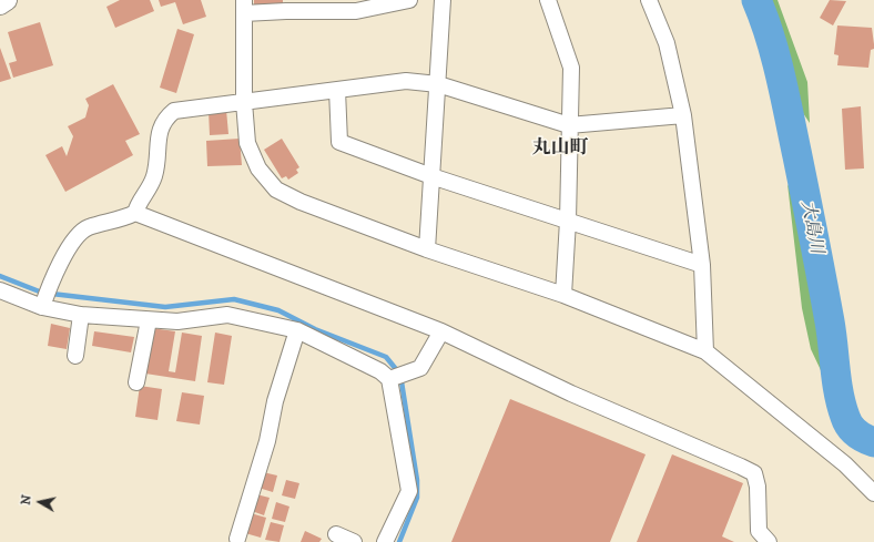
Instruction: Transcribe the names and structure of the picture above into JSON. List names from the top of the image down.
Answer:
{
  "districts": ["丸山町"],
  "water": ["大島川"],
  "north": "left"
}
